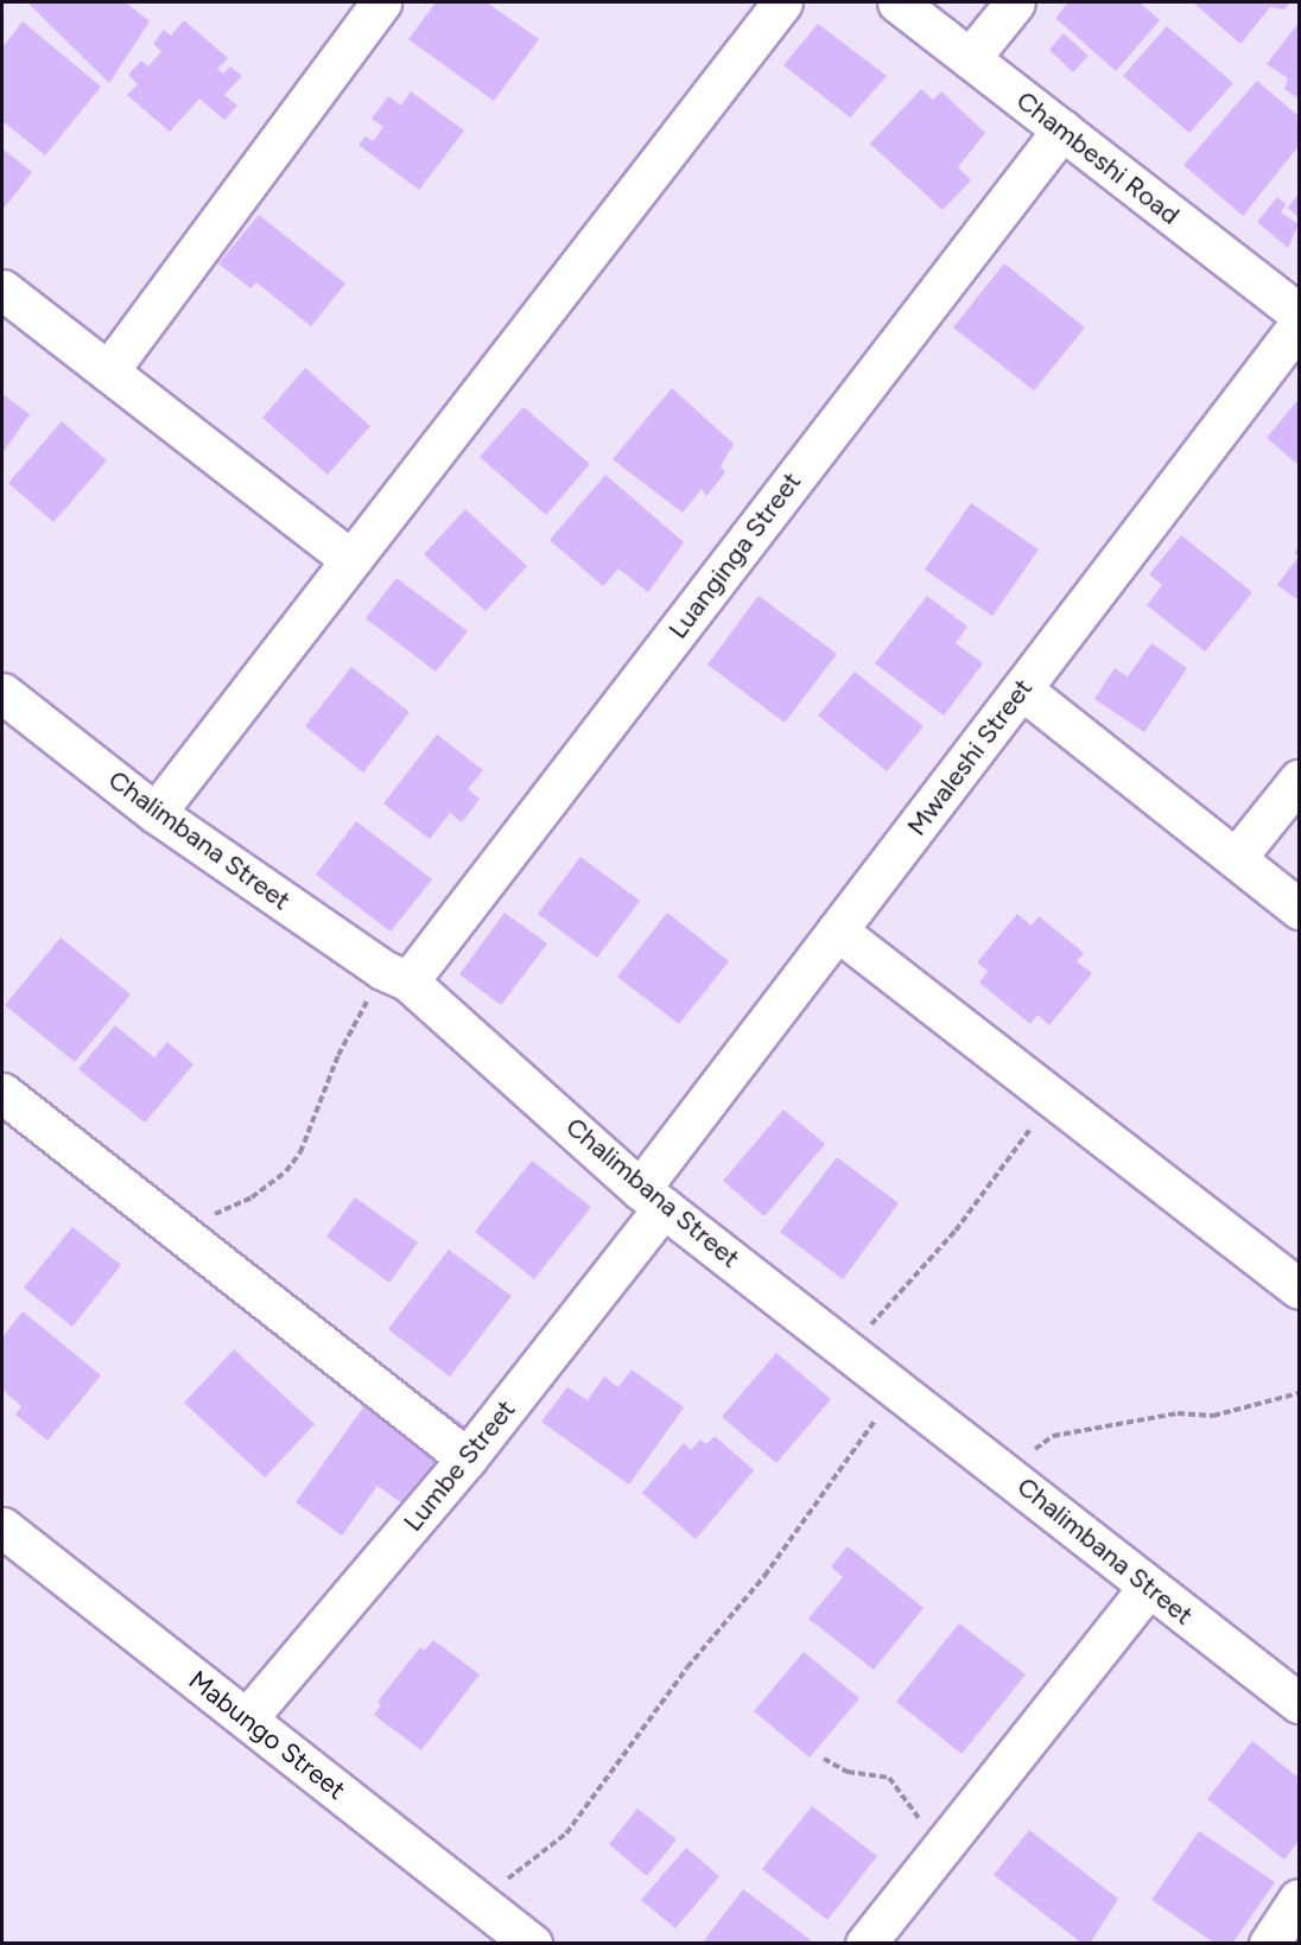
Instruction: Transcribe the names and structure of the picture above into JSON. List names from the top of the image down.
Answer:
{
  "streets": {
    "street": [
      "Chambeshi Road",
      "Luanginga Street",
      "Mwaleshi Street",
      "Chalimbana Street",
      "Lumbe Street",
      "Mabungo Street"
    ]
  },
  "crossings": [
    ["Chambeshi Road", "Luanginga Street"],
    ["Luanginga Street", "Chalimbana Street"],
    ["Mwaleshi Street", "Chalimbana Street"],
    ["Mwaleshi Street", "Lumbe Street"],
    ["Chalimbana Street", "Lumbe Street"],
    ["Lumbe Street", "Mabungo Street"]
  ]
}
